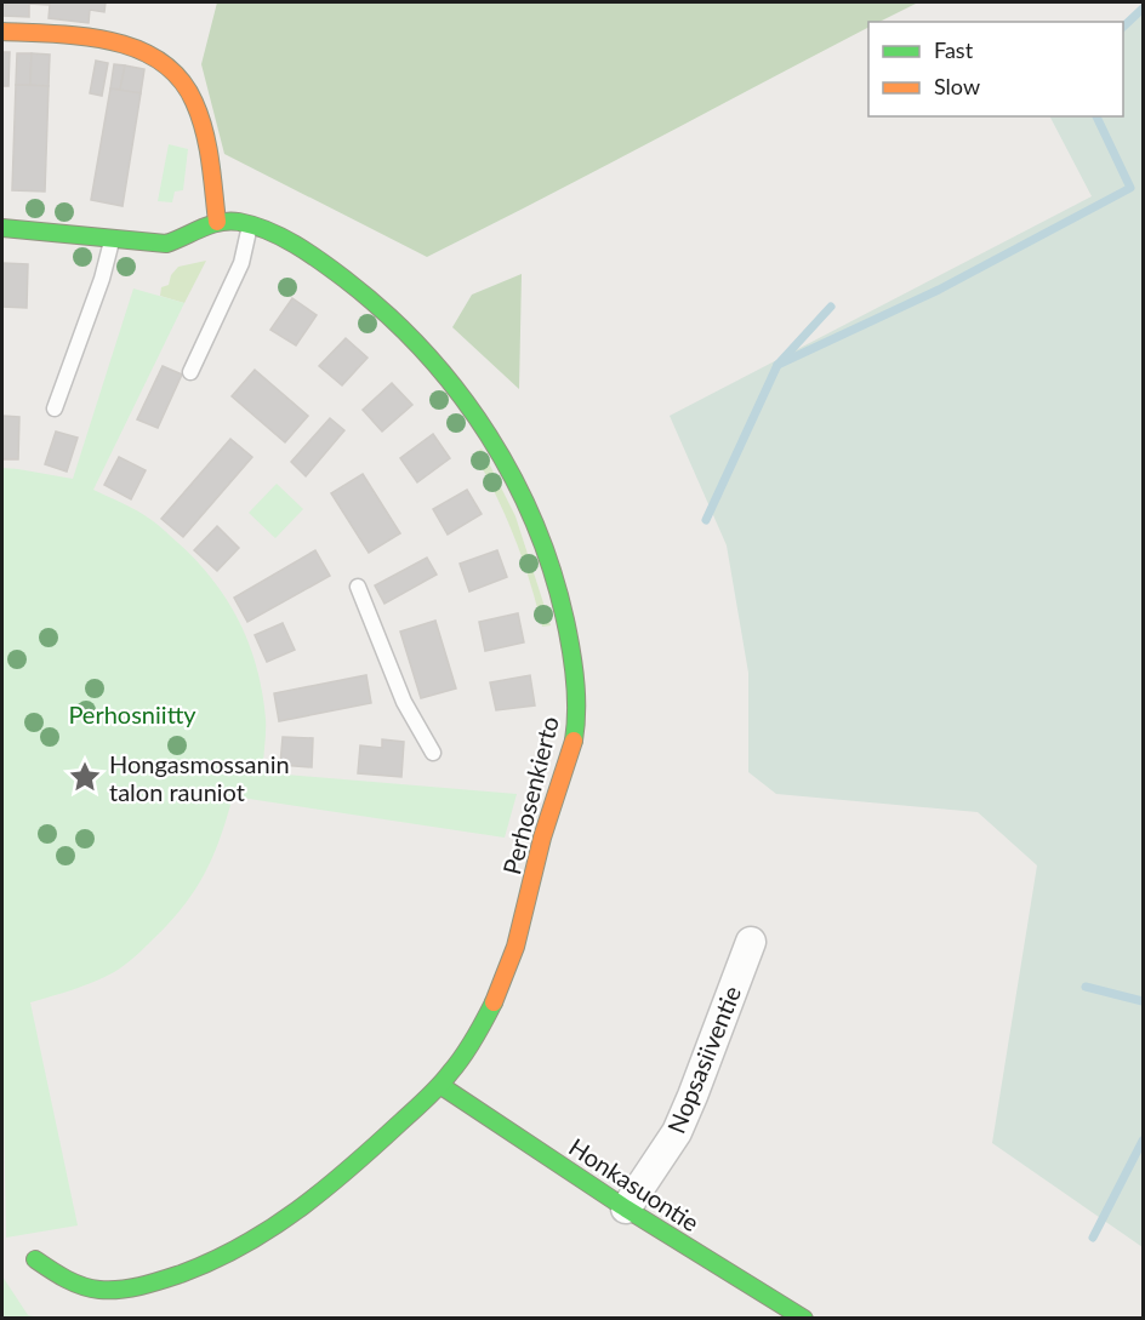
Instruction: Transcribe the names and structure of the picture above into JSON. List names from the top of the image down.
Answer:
{
  "streets": {
    "street": ["Perhosenkierto", "Nopsasiiventie", "Honkasuontie"]
  },
  "crossings": [
    ["Perhosenkierto", "Honkasuontie"],
    ["Nopsasiiventie", "Honkasuontie"]
  ],
  "parks": ["Perhosniitty"],
  "places": {
    "place": ["Hongasmossanin talon rauniot"]
  },
  "legend": ["Fast", "Slow"]
}
